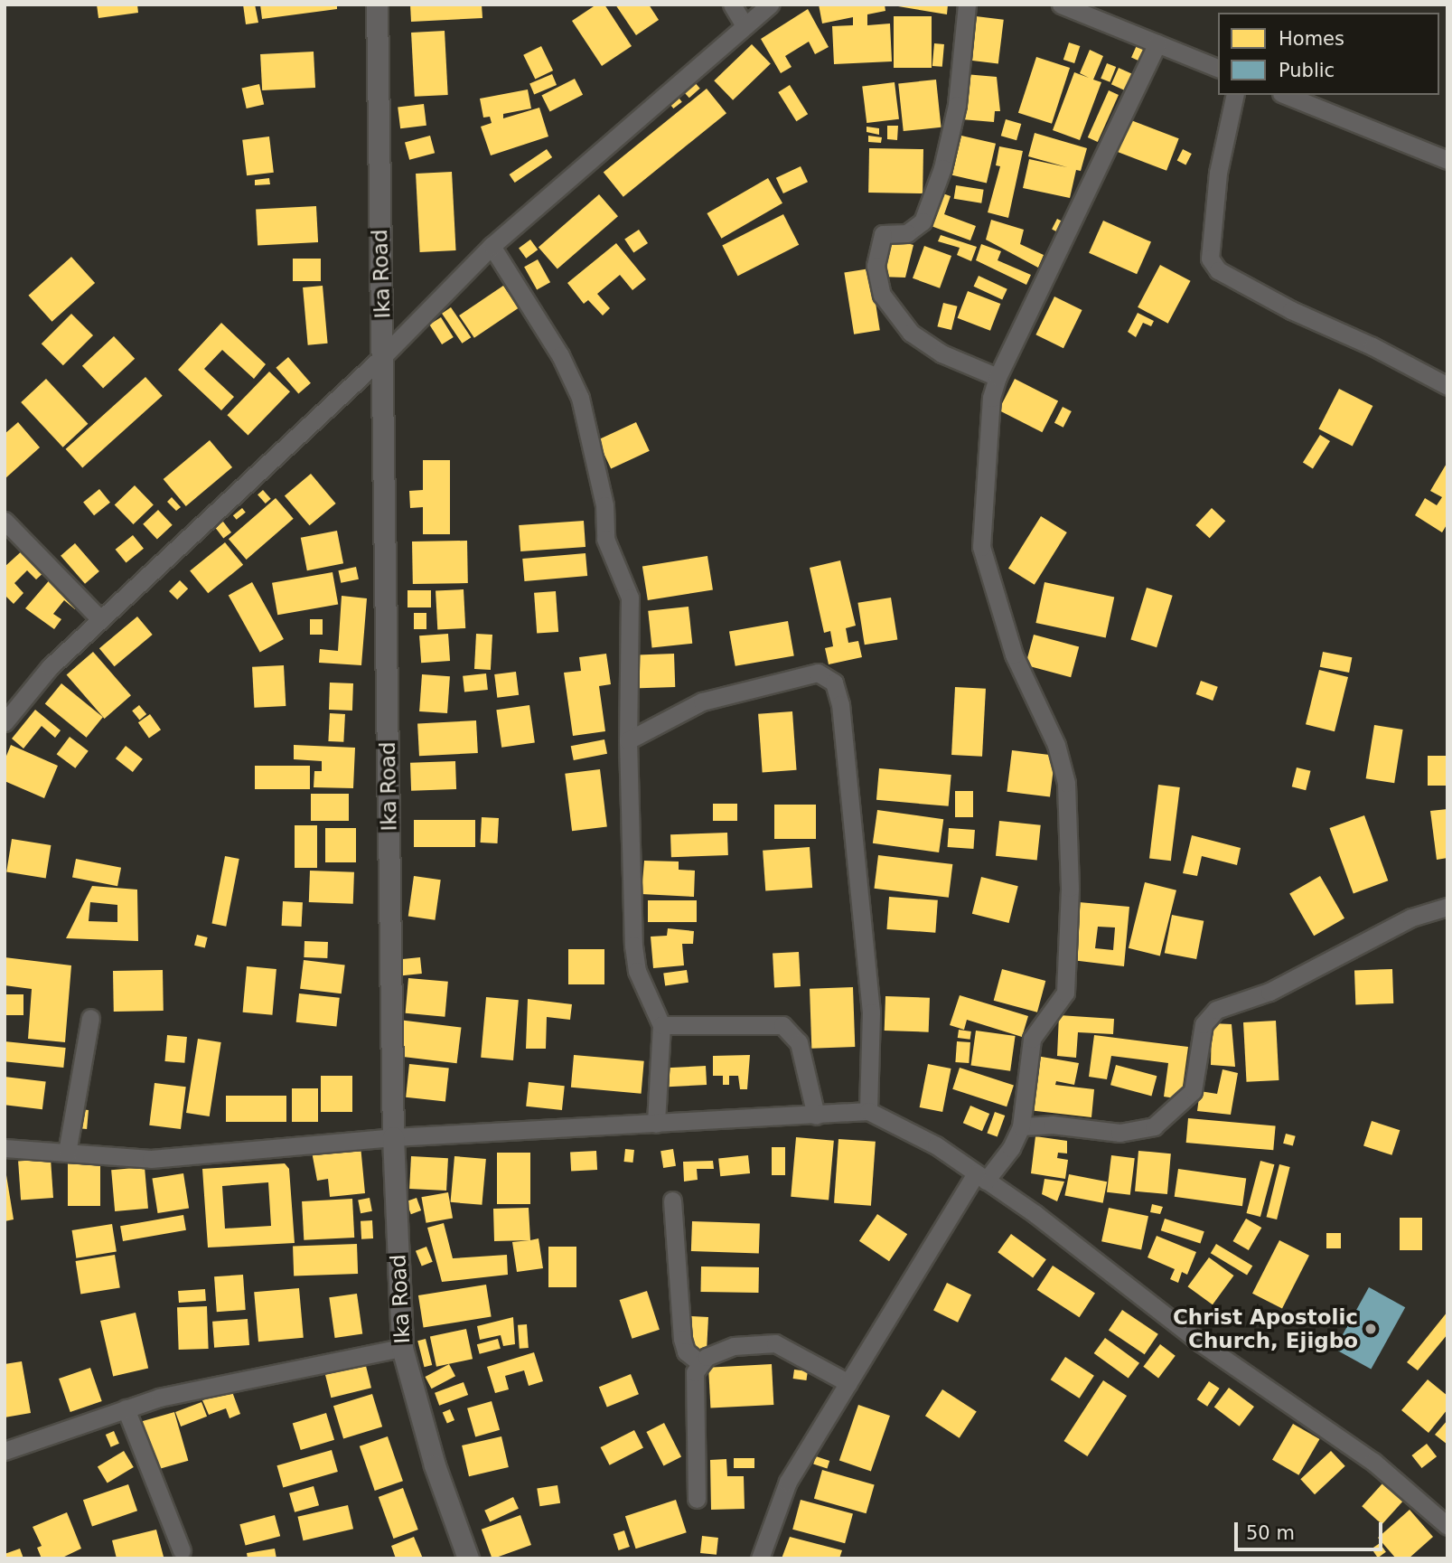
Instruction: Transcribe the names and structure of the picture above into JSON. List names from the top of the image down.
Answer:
{
  "streets": {
    "street": ["Ika Road"]
  },
  "places": ["Christ Apostolic Church, Ejigbo"],
  "legend": ["Homes", "Public"],
  "scale_bar": "50 m"
}
